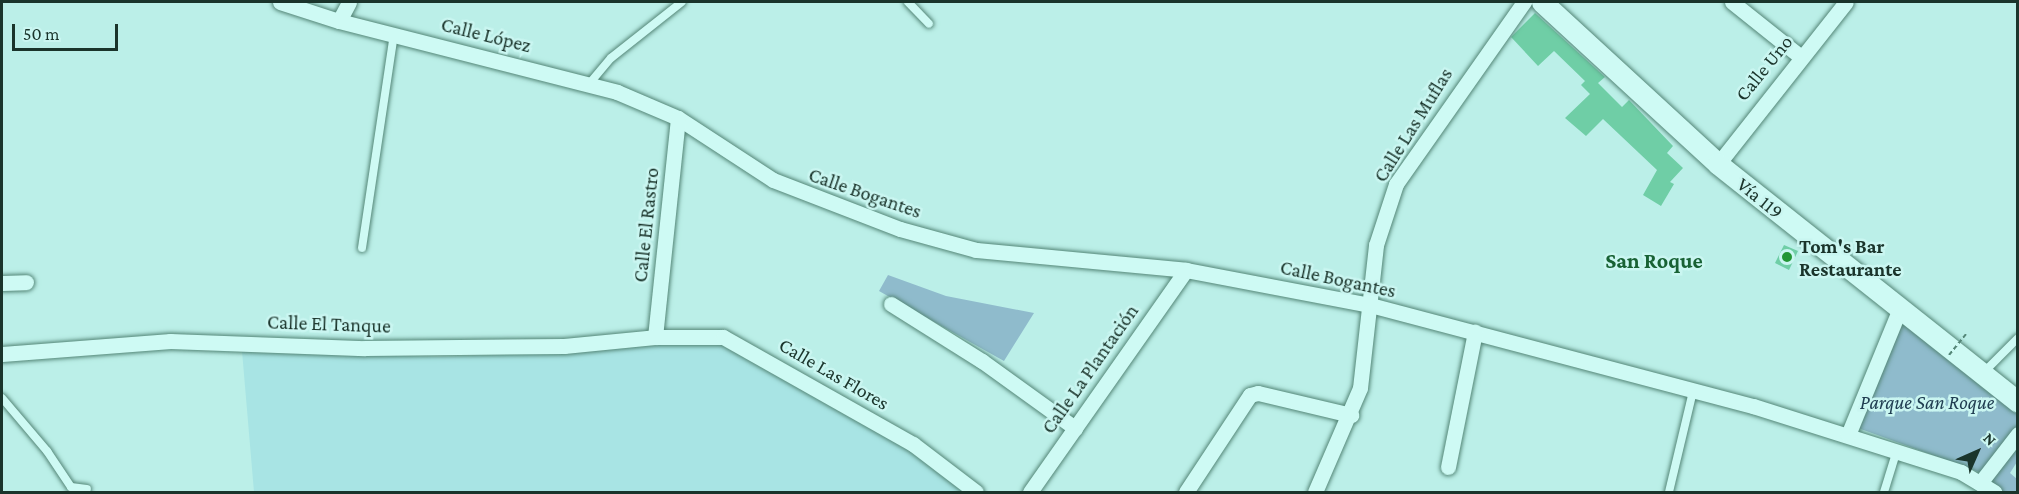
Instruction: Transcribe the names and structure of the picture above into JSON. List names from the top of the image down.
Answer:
{
  "streets": {
    "main road": ["Vía 119"],
    "street": [
      "Calle López",
      "Calle Uno",
      "Calle Las Muflas",
      "Calle Bogantes",
      "Calle El Rastro",
      "Calle El Tanque",
      "Calle La Plantación",
      "Calle Las Flores"
    ]
  },
  "crossings": [
    ["Calle López", "Calle Bogantes"],
    ["Calle López", "Calle El Rastro"],
    ["Calle Uno", "Vía 119"],
    ["Calle Las Muflas", "Calle Bogantes"],
    ["Calle Bogantes", "Calle El Rastro"],
    ["Calle Bogantes", "Calle La Plantación"],
    ["Calle El Rastro", "Calle El Tanque"],
    ["Calle El Rastro", "Calle Las Flores"],
    ["Calle El Tanque", "Calle Las Flores"]
  ],
  "districts": ["San Roque"],
  "parks": ["Parque San Roque"],
  "places": ["Tom's Bar Restaurante"],
  "scale_bar": "50 m",
  "north": "top right"
}
